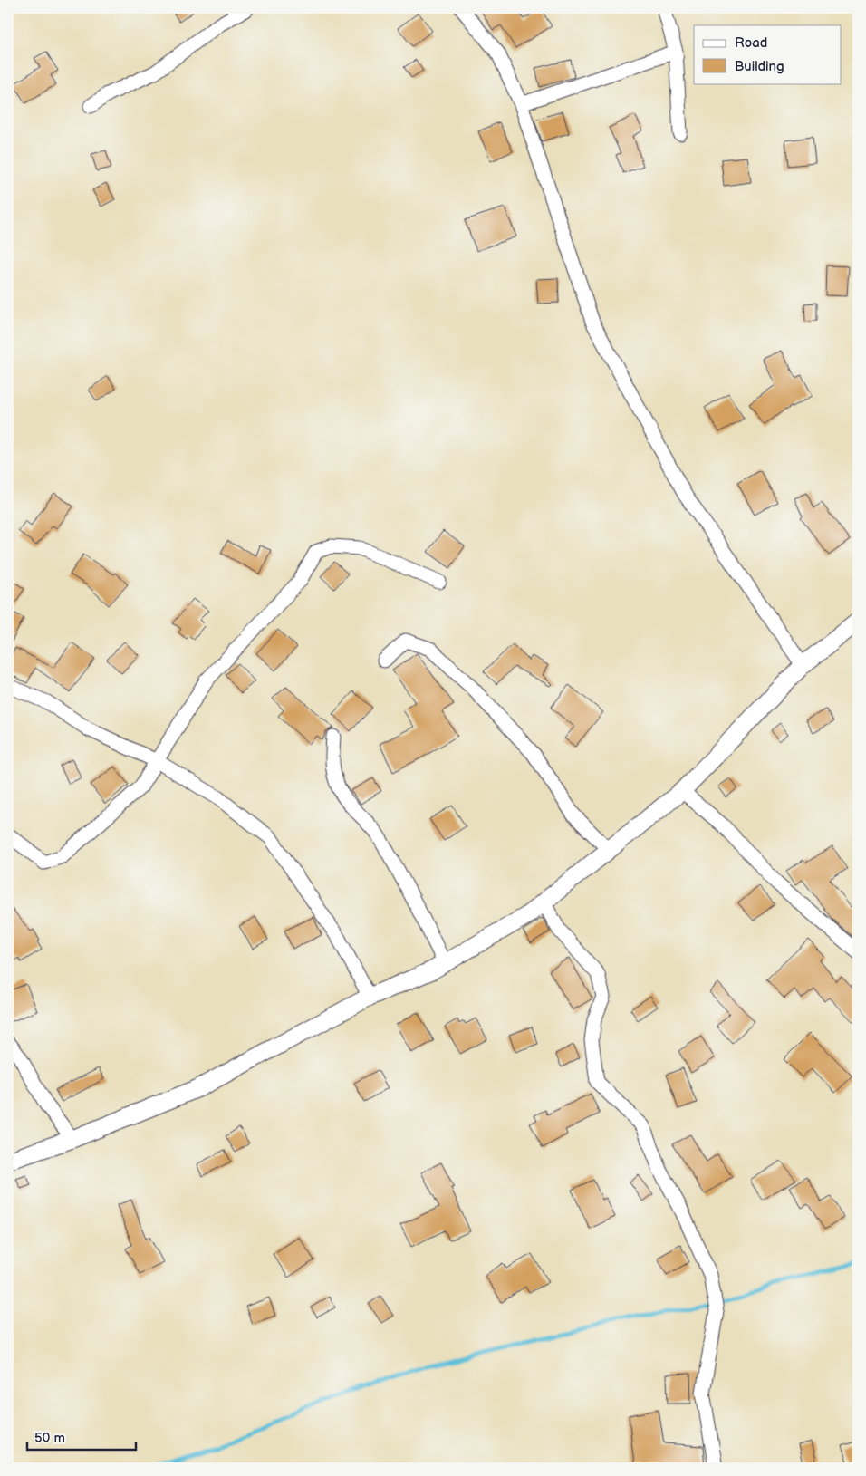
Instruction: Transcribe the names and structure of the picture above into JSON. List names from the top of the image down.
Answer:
{
  "legend": ["Road", "Building"],
  "scale_bar": "50 m"
}
